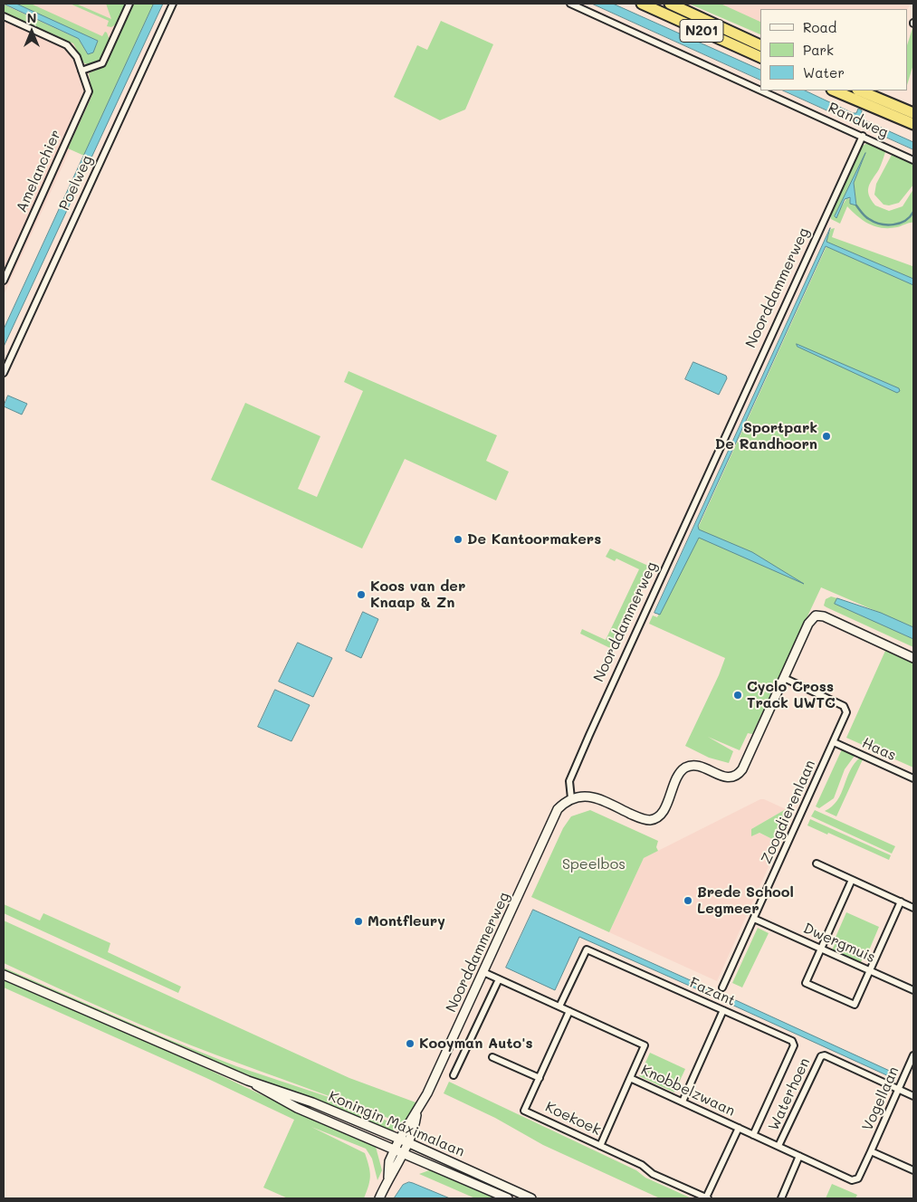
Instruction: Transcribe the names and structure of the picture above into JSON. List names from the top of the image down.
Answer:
{
  "streets": {
    "highway": ["N201"],
    "street": [
      "Randweg",
      "Amelanchier",
      "Poelweg",
      "Noorddammerweg",
      "Haas",
      "Zoogdierenlaan",
      "Dwergmuis",
      "Fazant",
      "Knobbelzwaan",
      "Waterhoen",
      "Vogellaan",
      "Koekoek",
      "Koningin Máximalaan"
    ]
  },
  "crossings": [
    ["Randweg", "Noorddammerweg"],
    ["Noorddammerweg", "Knobbelzwaan"],
    ["Noorddammerweg", "Koningin Máximalaan"],
    ["Haas", "Zoogdierenlaan"],
    ["Zoogdierenlaan", "Dwergmuis"],
    ["Fazant", "Knobbelzwaan"],
    ["Knobbelzwaan", "Waterhoen"],
    ["Knobbelzwaan", "Vogellaan"],
    ["Knobbelzwaan", "Koekoek"],
    ["Waterhoen", "Vogellaan"]
  ],
  "parks": ["Speelbos"],
  "places": [
    "Sportpark De Randhoorn",
    "De Kantoormakers",
    "Koos van der Knaap & Zn",
    "Cyclo Cross Track UWTC",
    "Brede School Legmeer",
    "Montfleury",
    "Kooyman Auto's"
  ],
  "legend": ["Road", "Park", "Water"],
  "north": "top"
}
